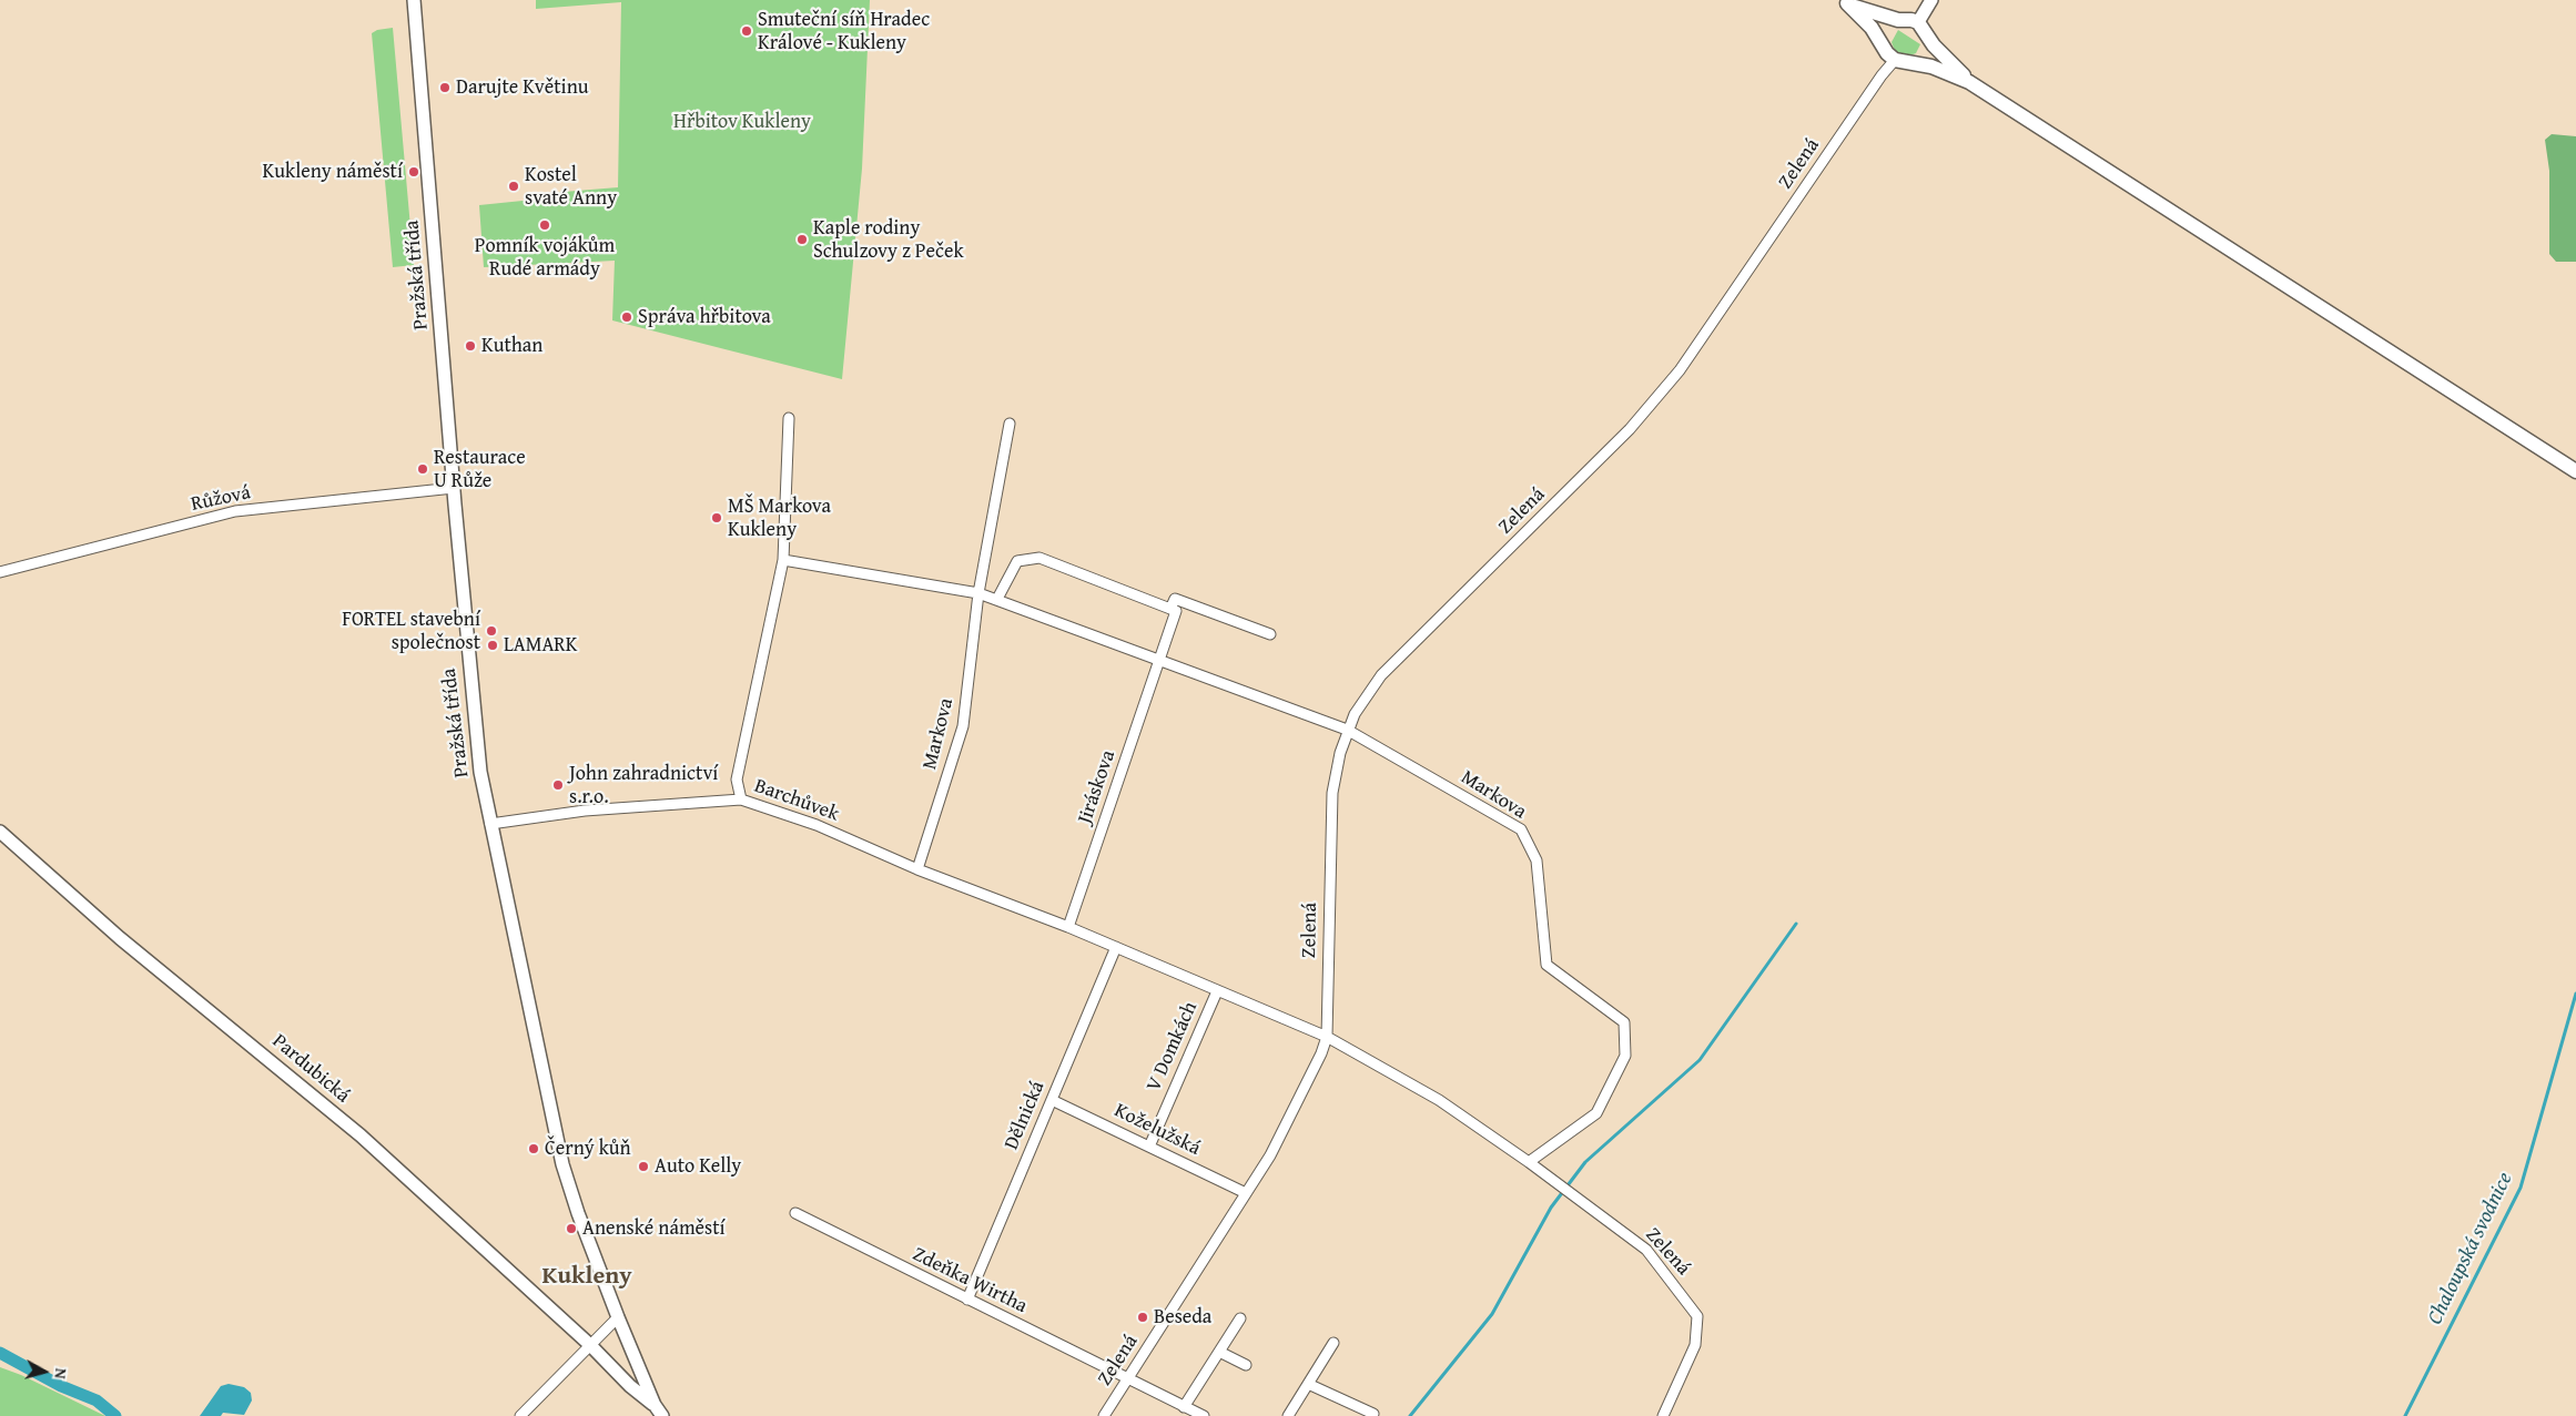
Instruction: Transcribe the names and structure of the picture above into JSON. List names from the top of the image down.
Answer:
{
  "streets": {
    "street": [
      "Zelená",
      "Pražská třída",
      "Růžová",
      "Markova",
      "Jiráskova",
      "Barchůvek",
      "V Domkách",
      "Pardubická",
      "Dělnická",
      "Koželužská",
      "Zdeňka Wirtha"
    ]
  },
  "crossings": [
    ["Zelená", "Markova"],
    ["Zelená", "Koželužská"],
    ["Zelená", "Zdeňka Wirtha"],
    ["Pražská třída", "Růžová"],
    ["Pražská třída", "Barchůvek"],
    ["Pražská třída", "Pardubická"],
    ["Markova", "Jiráskova"],
    ["Markova", "Barchůvek"],
    ["V Domkách", "Koželužská"],
    ["Dělnická", "Koželužská"],
    ["Dělnická", "Zdeňka Wirtha"]
  ],
  "districts": ["Kukleny"],
  "water": ["Chaloupská svodnice"],
  "parks": ["Hřbitov Kukleny"],
  "places": [
    "Smuteční síň Hradec Králové - Kukleny",
    "Darujte Květinu",
    "Kukleny náměstí",
    "Kostel svaté Anny",
    "Pomník vojákům Rudé armády",
    "Kaple rodiny Schulzovy z Peček",
    "Správa hřbitova",
    "Kuthan",
    "Restaurace U Růže",
    "MŠ Markova Kukleny",
    "FORTEL stavební společnost",
    "LAMARK",
    "John zahradnictví s.r.o.",
    "Černý kůň",
    "Auto Kelly",
    "Anenské náměstí",
    "Beseda"
  ],
  "north": "right"
}
